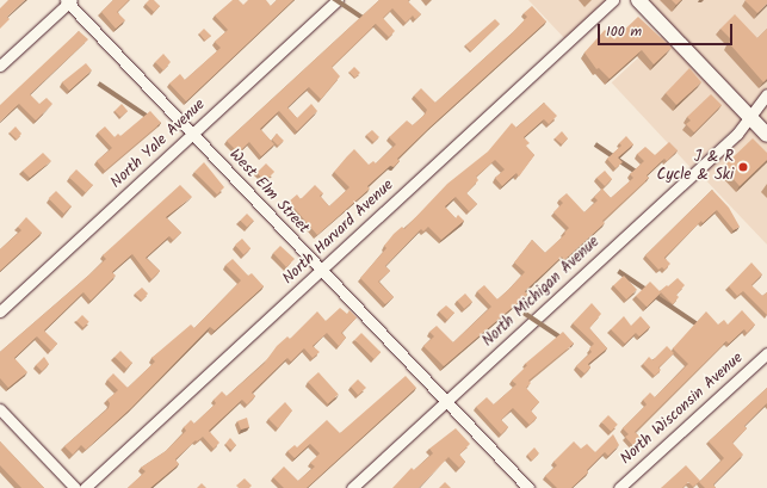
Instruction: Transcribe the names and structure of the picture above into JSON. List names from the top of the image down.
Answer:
{
  "streets": {
    "street": [
      "North Yale Avenue",
      "West Elm Street",
      "North Harvard Avenue",
      "North Michigan Avenue",
      "North Wisconsin Avenue"
    ]
  },
  "crossings": [
    ["North Yale Avenue", "West Elm Street"],
    ["West Elm Street", "North Harvard Avenue"],
    ["West Elm Street", "North Michigan Avenue"]
  ],
  "places": ["J & R Cycle & Ski"],
  "scale_bar": "100 m"
}
